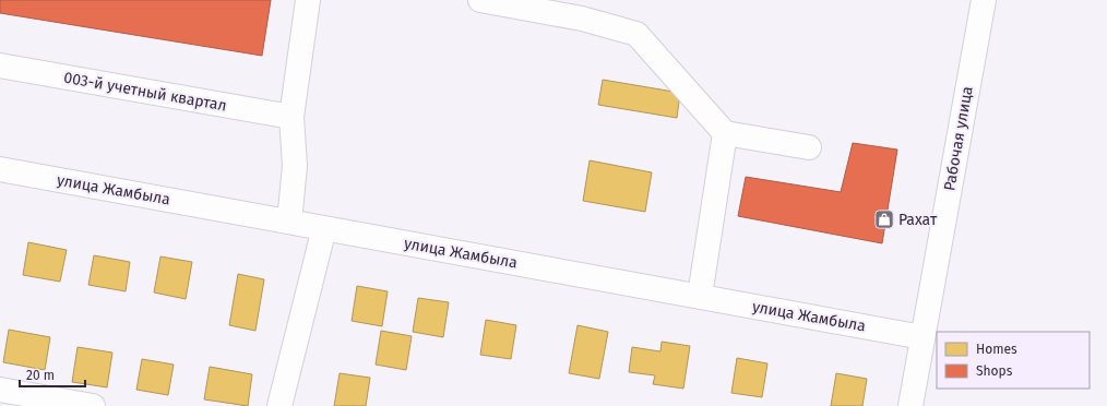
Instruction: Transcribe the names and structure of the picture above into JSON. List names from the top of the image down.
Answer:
{
  "streets": {
    "street": ["003-й учетный квартал", "Рабочая улица", "улица Жамбыла"]
  },
  "crossings": [
    ["Рабочая улица", "улица Жамбыла"]
  ],
  "places": {
    "shop": ["Рахат"]
  },
  "legend": ["Homes", "Shops"],
  "scale_bar": "20 m"
}
